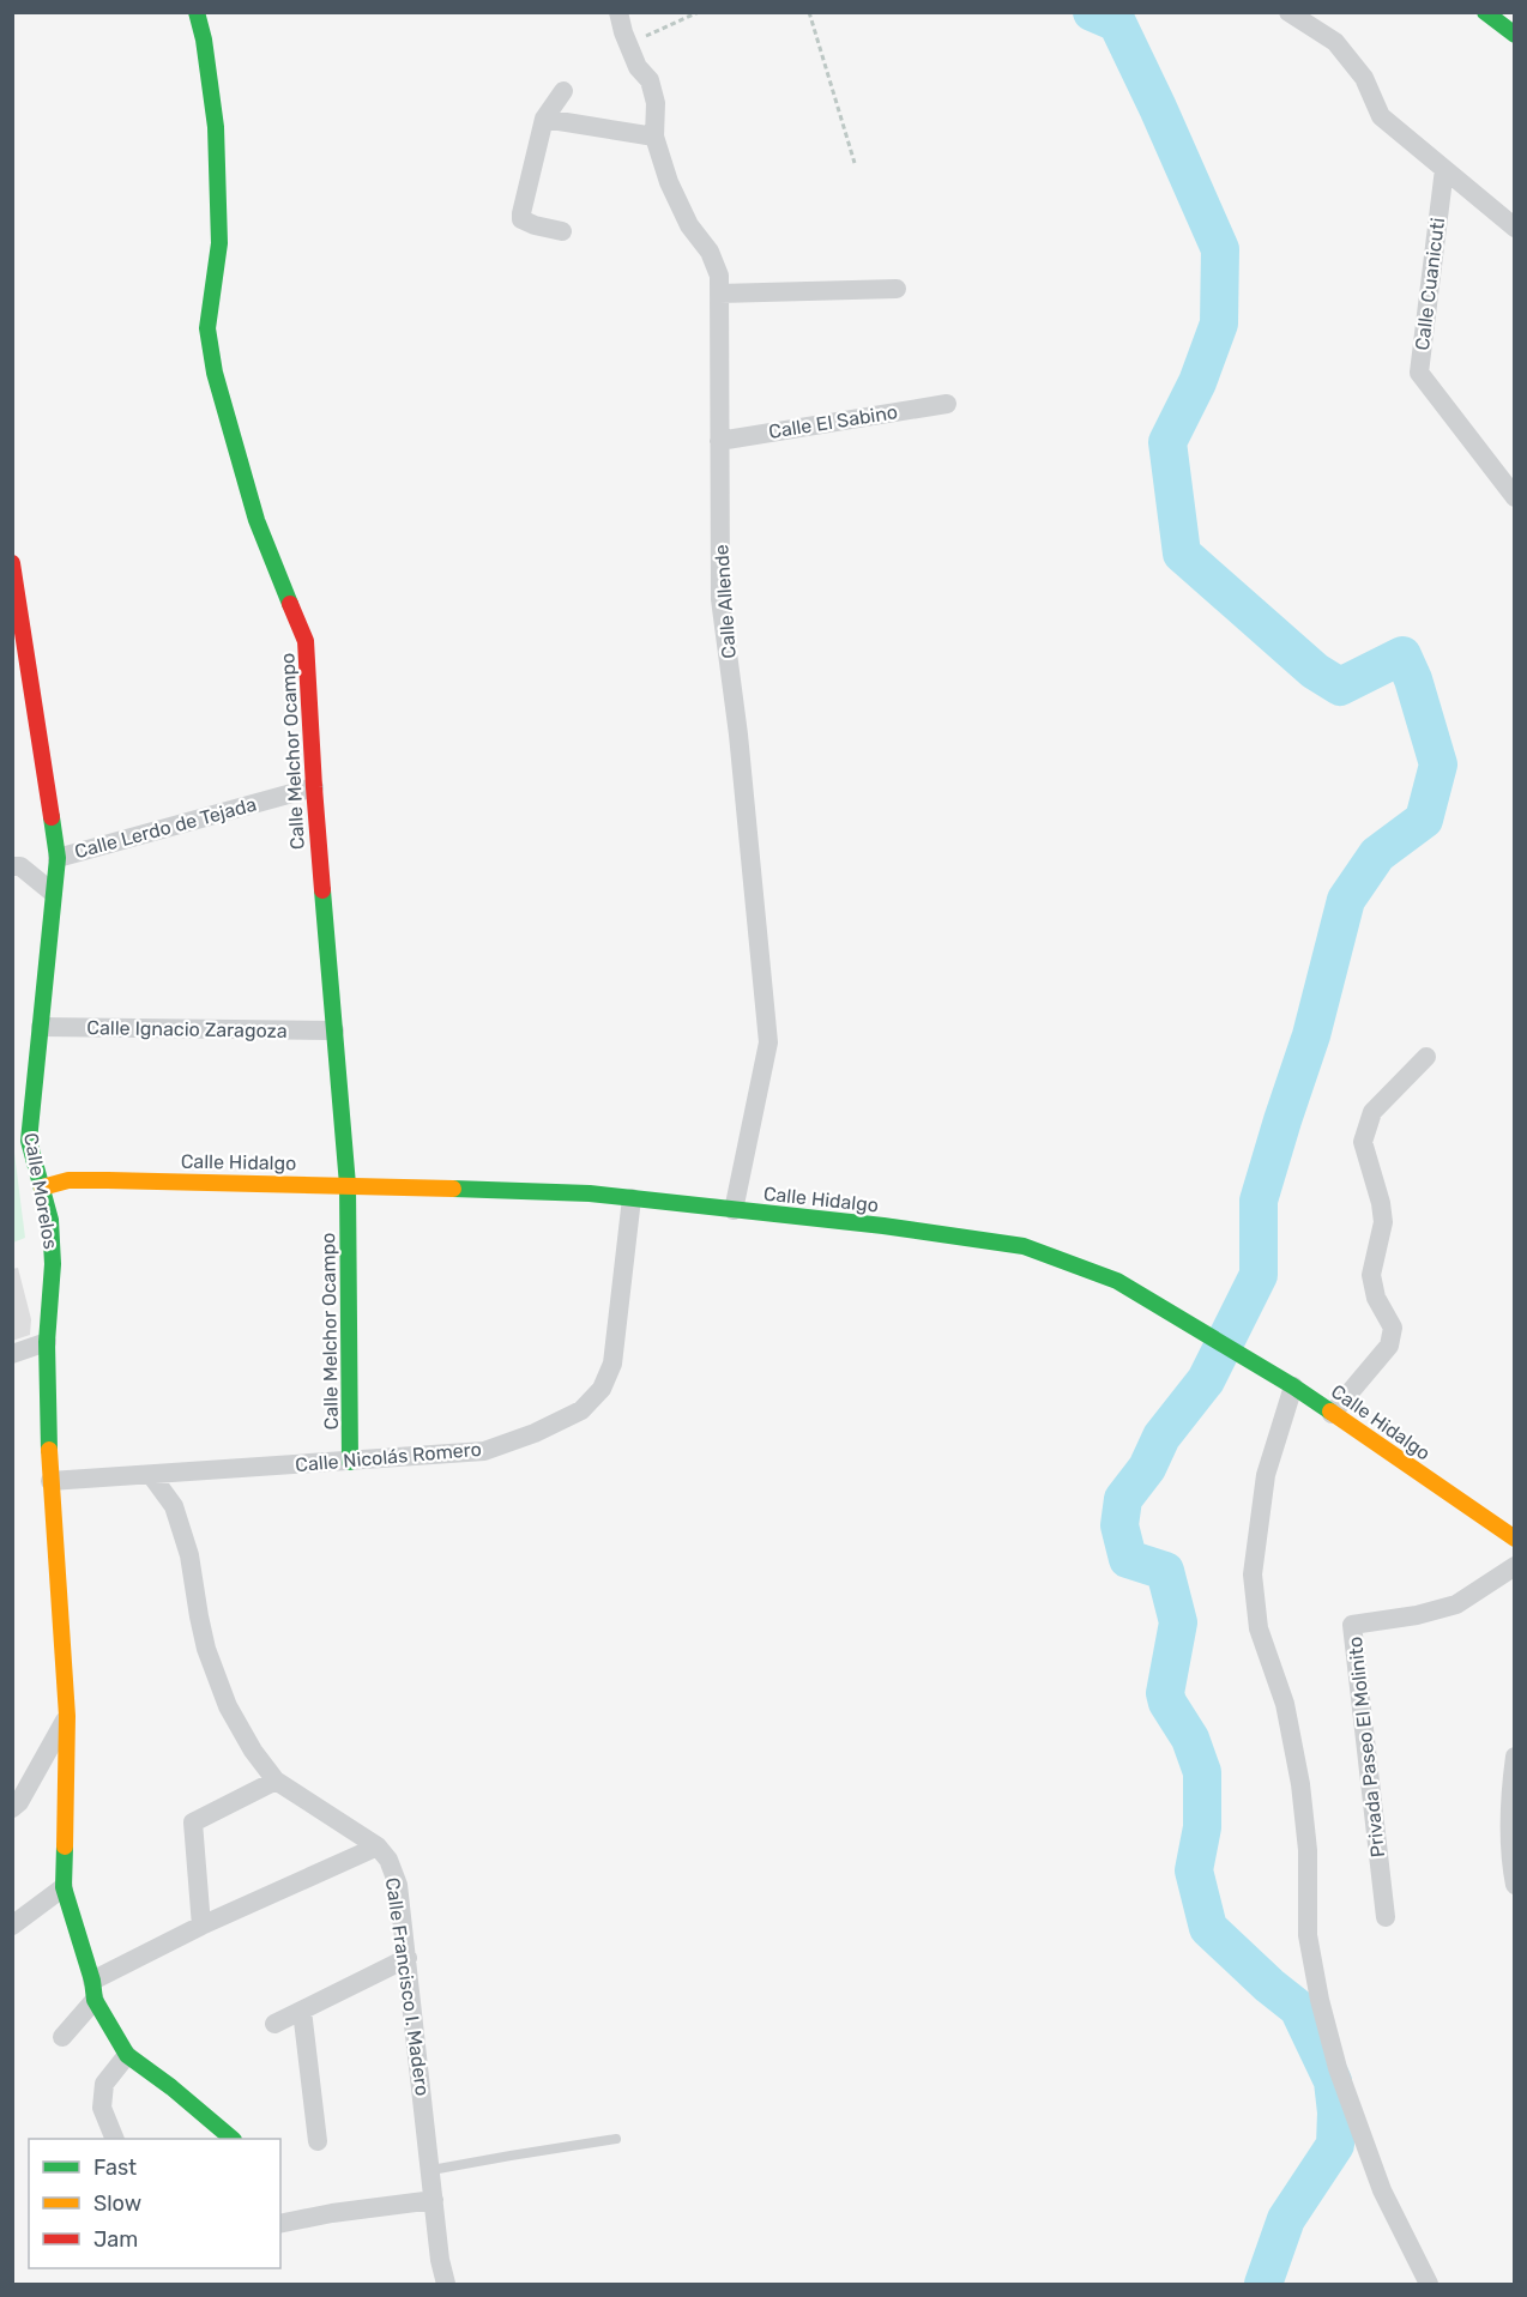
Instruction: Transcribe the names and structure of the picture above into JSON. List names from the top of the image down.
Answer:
{
  "streets": {
    "street": [
      "Calle Cuanicuti",
      "Calle El Sabino",
      "Calle Allende",
      "Calle Melchor Ocampo",
      "Calle Lerdo de Tejada",
      "Calle Ignacio Zaragoza",
      "Calle Hidalgo",
      "Calle Morelos",
      "Calle Nicolás Romero",
      "Privada Paseo El Molinito",
      "Calle Francisco I. Madero"
    ]
  },
  "crossings": [
    ["Calle El Sabino", "Calle Allende"],
    ["Calle Allende", "Calle Hidalgo"],
    ["Calle Melchor Ocampo", "Calle Lerdo de Tejada"],
    ["Calle Melchor Ocampo", "Calle Ignacio Zaragoza"],
    ["Calle Melchor Ocampo", "Calle Hidalgo"],
    ["Calle Melchor Ocampo", "Calle Nicolás Romero"],
    ["Calle Lerdo de Tejada", "Calle Morelos"],
    ["Calle Ignacio Zaragoza", "Calle Morelos"],
    ["Calle Hidalgo", "Calle Morelos"],
    ["Calle Hidalgo", "Calle Nicolás Romero"],
    ["Calle Morelos", "Calle Nicolás Romero"],
    ["Calle Nicolás Romero", "Calle Francisco I. Madero"]
  ],
  "legend": ["Fast", "Slow", "Jam"]
}
